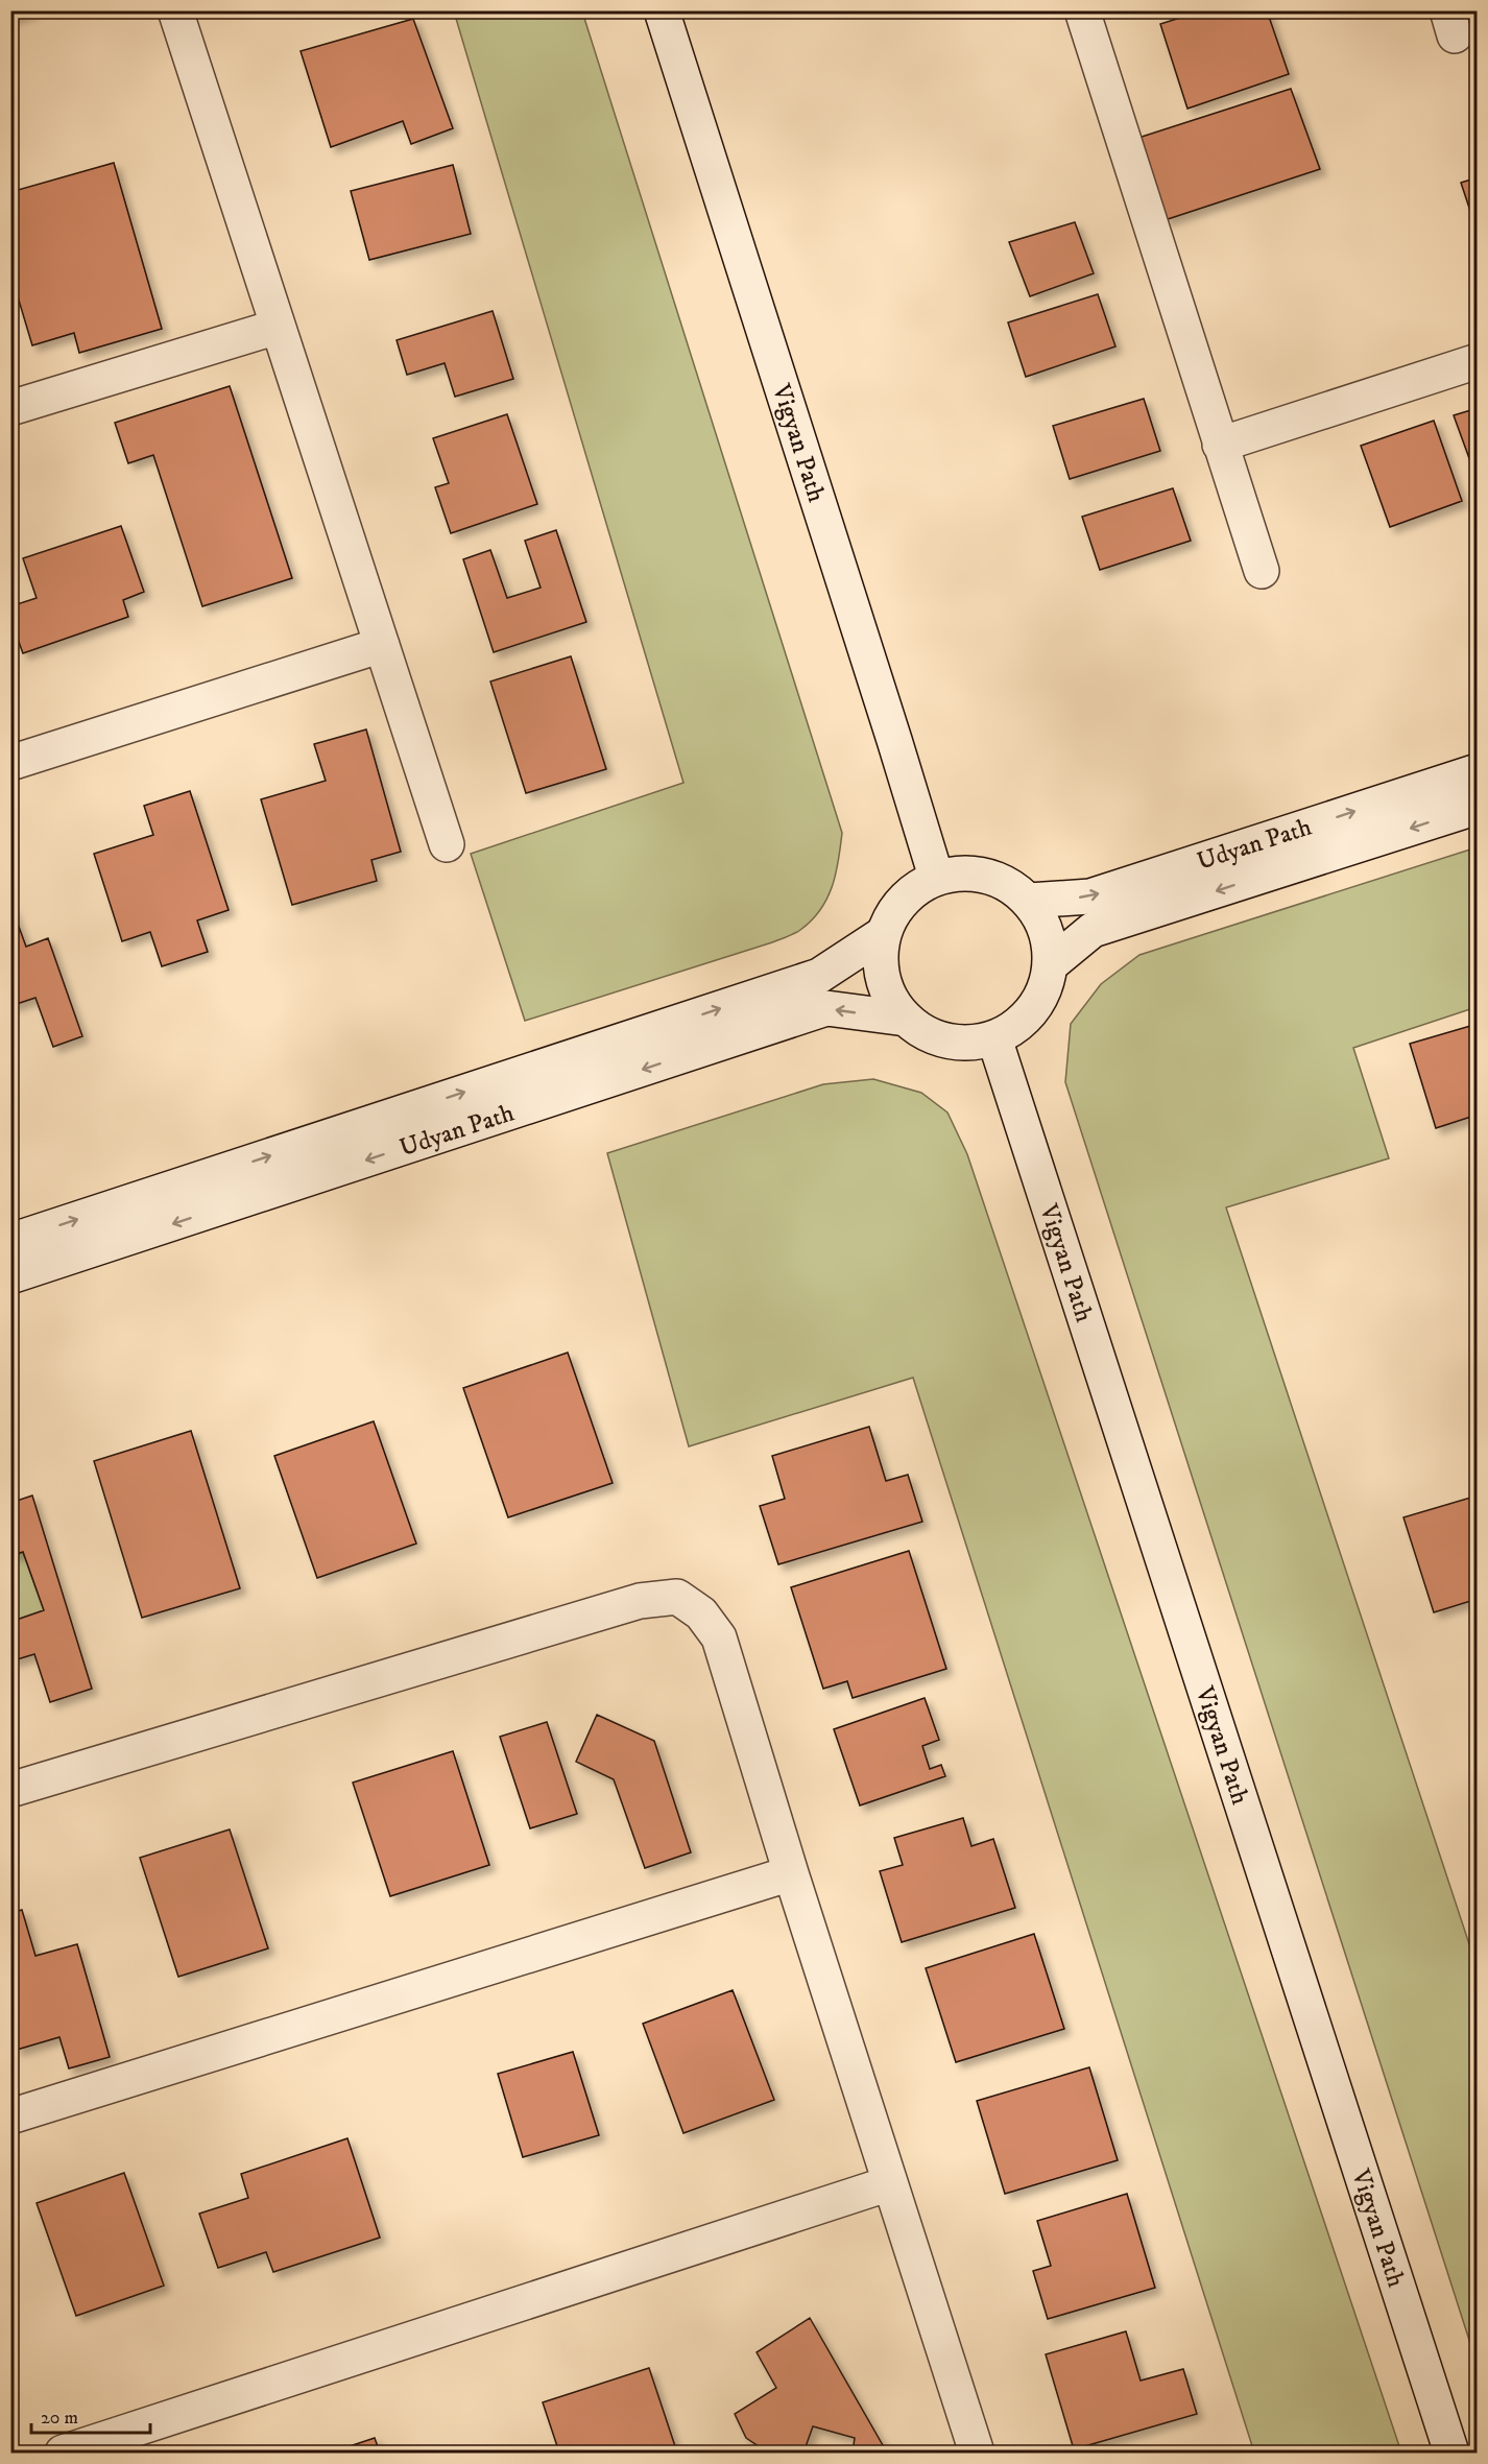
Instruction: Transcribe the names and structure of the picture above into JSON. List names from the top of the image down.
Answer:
{
  "streets": {
    "main road": ["Vigyan Path", "Udyan Path"]
  },
  "crossings": [
    ["Vigyan Path", "Udyan Path"]
  ],
  "scale_bar": "20 m"
}
